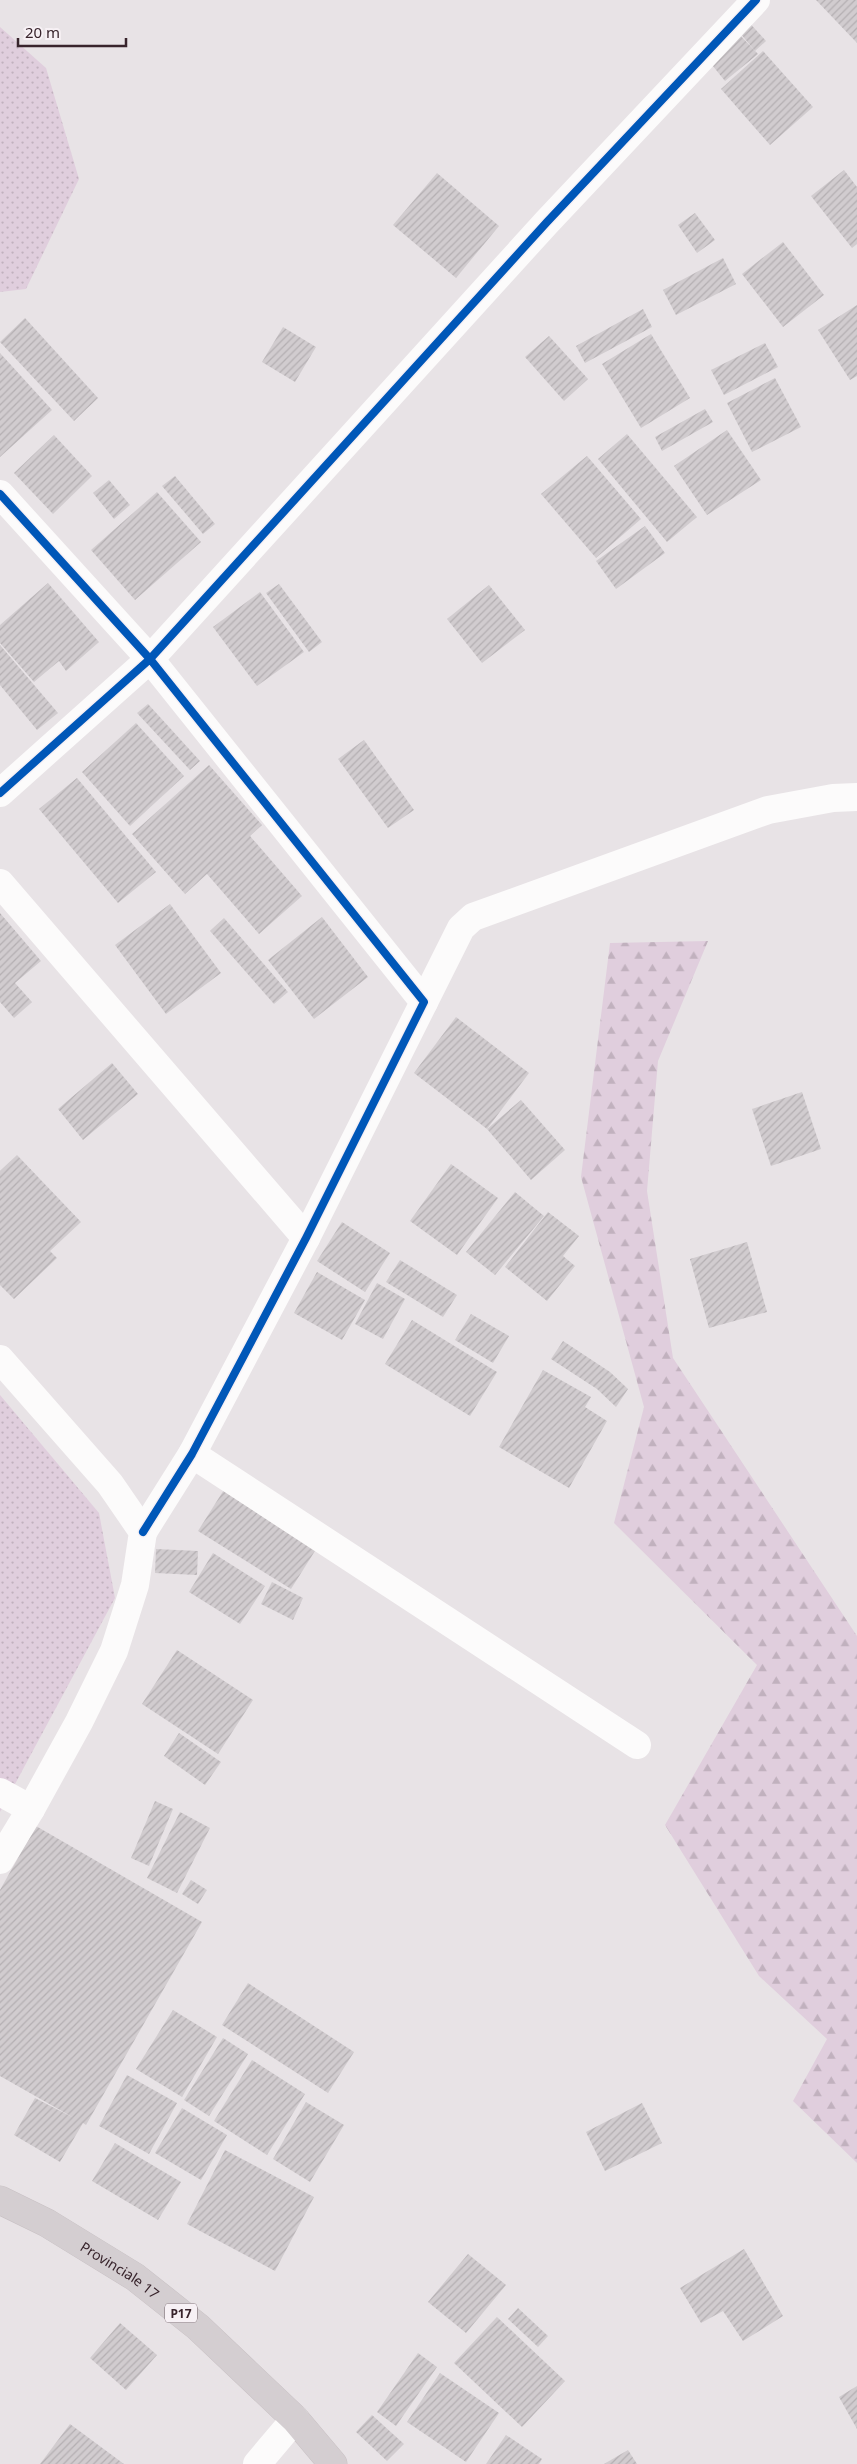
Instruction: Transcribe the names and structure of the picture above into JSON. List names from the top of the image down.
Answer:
{
  "streets": {
    "main road": ["Provinciale 17", "P17"]
  },
  "scale_bar": "20 m"
}
